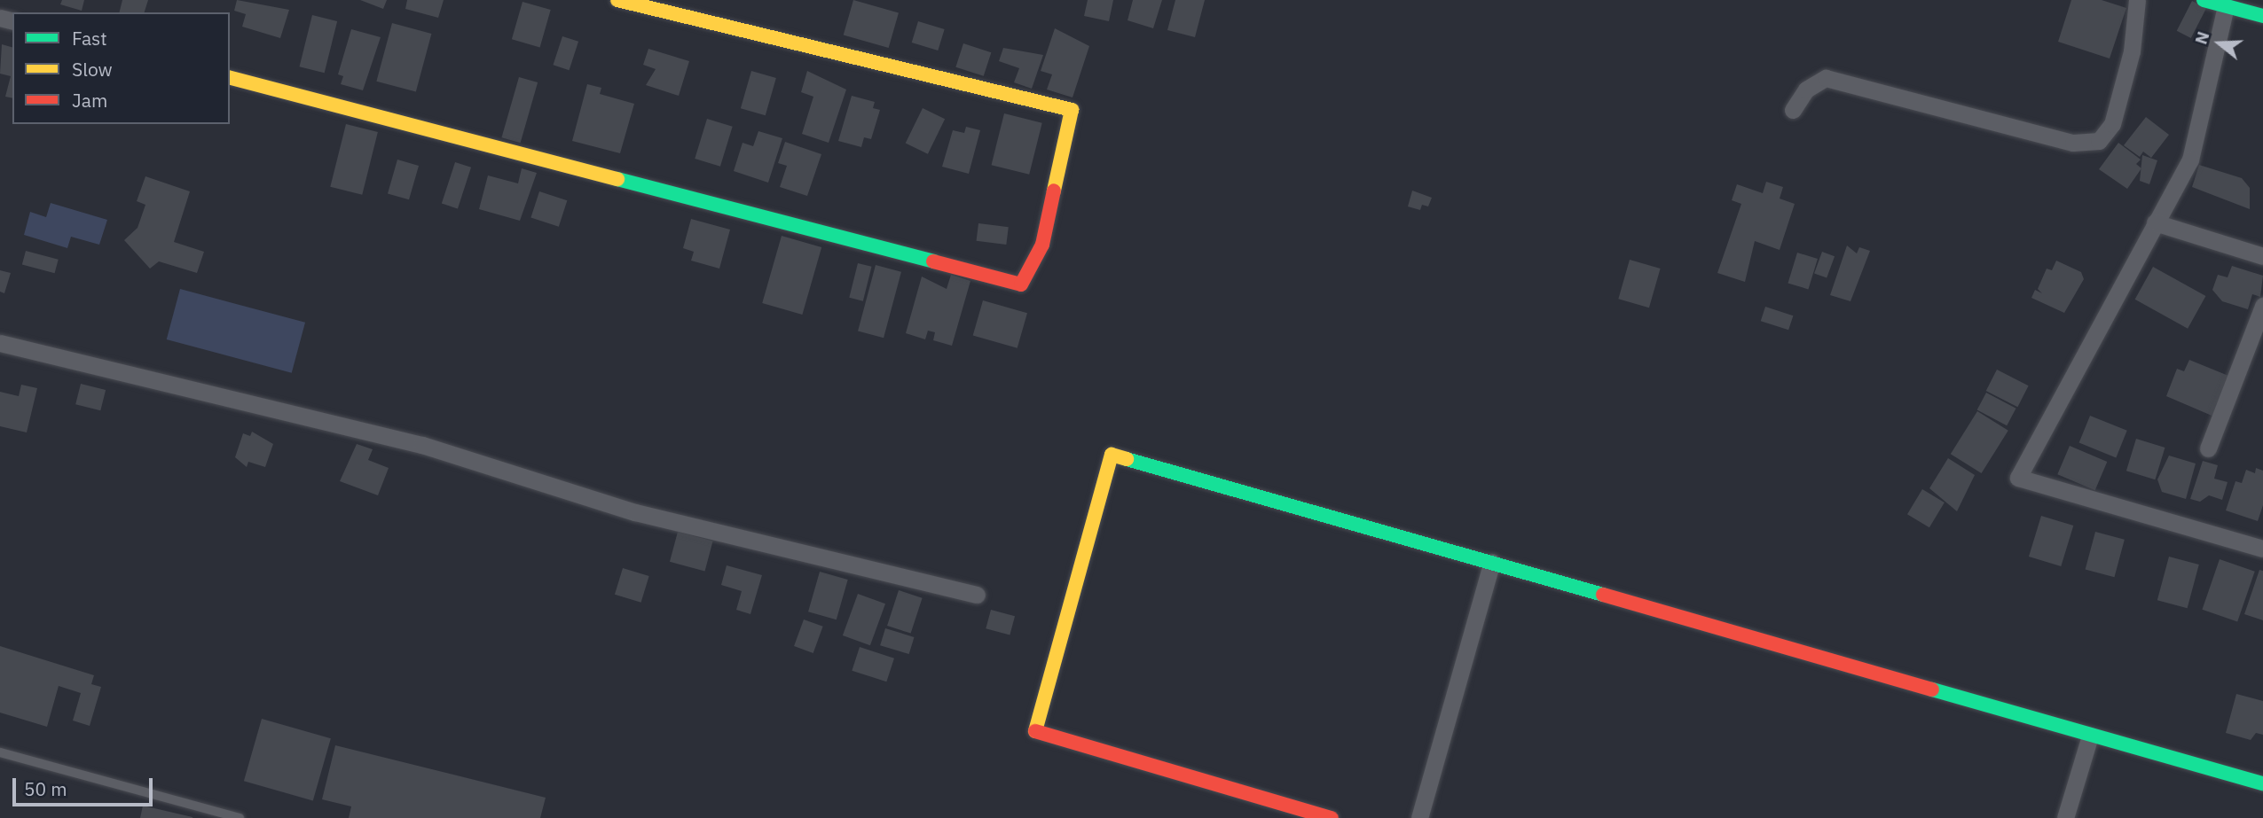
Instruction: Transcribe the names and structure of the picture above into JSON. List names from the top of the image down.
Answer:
{
  "legend": ["Fast", "Slow", "Jam"],
  "scale_bar": "50 m",
  "north": "left"
}
